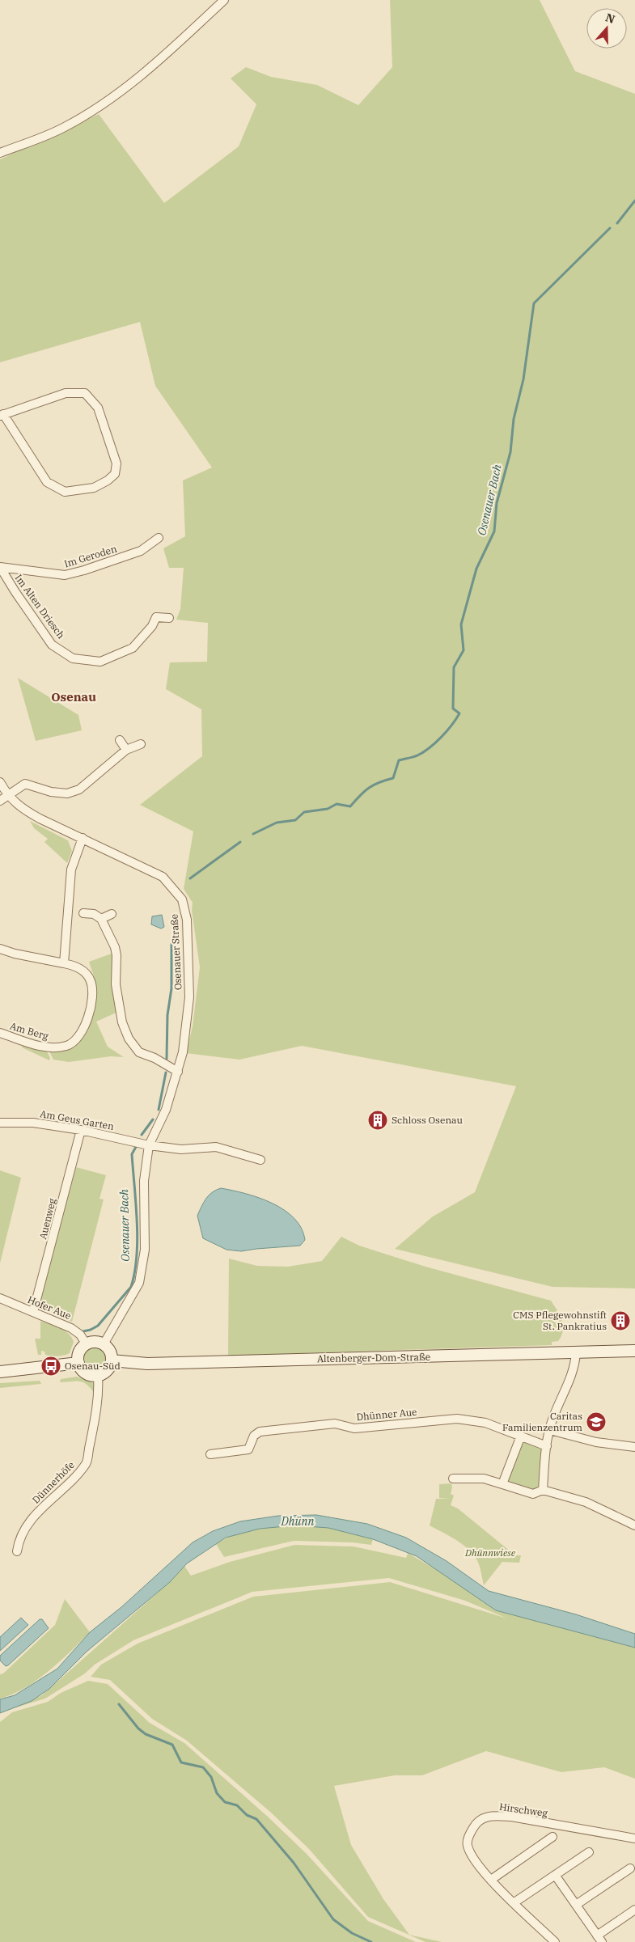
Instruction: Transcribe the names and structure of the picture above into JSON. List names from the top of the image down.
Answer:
{
  "streets": {
    "main road": ["Altenberger-Dom-Straße"],
    "street": [
      "Im Geroden",
      "Im Alten Driesch",
      "Osenauer Straße",
      "Am Berg",
      "Am Geus Garten",
      "Auenweg",
      "Hofer Aue",
      "Dhünner Aue",
      "Dünnerhöfe",
      "Hirschweg"
    ]
  },
  "crossings": [
    ["Im Geroden", "Im Alten Driesch"],
    ["Osenauer Straße", "Am Geus Garten"],
    ["Osenauer Straße", "Hofer Aue"],
    ["Osenauer Straße", "Altenberger-Dom-Straße"],
    ["Osenauer Straße", "Dünnerhöfe"],
    ["Am Geus Garten", "Auenweg"],
    ["Auenweg", "Hofer Aue"],
    ["Hofer Aue", "Altenberger-Dom-Straße"],
    ["Hofer Aue", "Dünnerhöfe"],
    ["Altenberger-Dom-Straße", "Dünnerhöfe"]
  ],
  "districts": ["Osenau"],
  "water": ["Osenauer Bach", "Dhünn"],
  "parks": ["Dhünnwiese"],
  "places": {
    "building": ["Schloss Osenau", "CMS Pflegewohnstift St. Pankratius"],
    "bus stop": ["Osenau-Süd"],
    "school or university": ["Caritas Familienzentrum"]
  },
  "north": "top"
}
